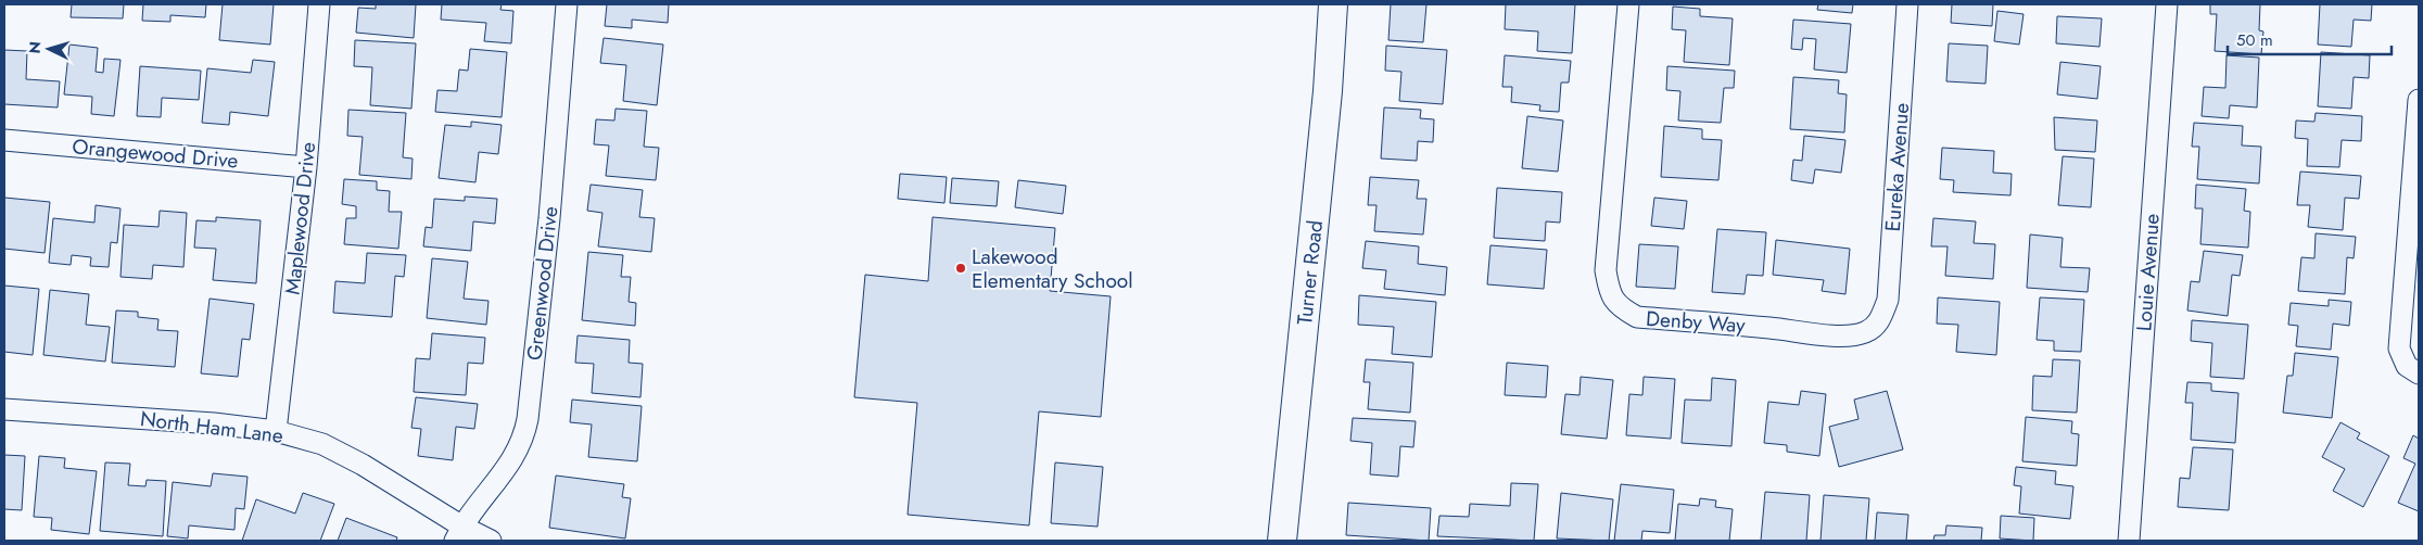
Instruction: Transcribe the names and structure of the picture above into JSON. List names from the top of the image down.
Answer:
{
  "streets": {
    "main road": ["Turner Road"],
    "street": [
      "Orangewood Drive",
      "Eureka Avenue",
      "Maplewood Drive",
      "Louie Avenue",
      "Greenwood Drive",
      "Denby Way",
      "North Ham Lane"
    ]
  },
  "crossings": [
    ["Orangewood Drive", "Maplewood Drive"],
    ["Eureka Avenue", "Denby Way"],
    ["Maplewood Drive", "North Ham Lane"],
    ["Greenwood Drive", "North Ham Lane"]
  ],
  "places": ["Lakewood Elementary School"],
  "scale_bar": "50 m",
  "north": "left"
}
